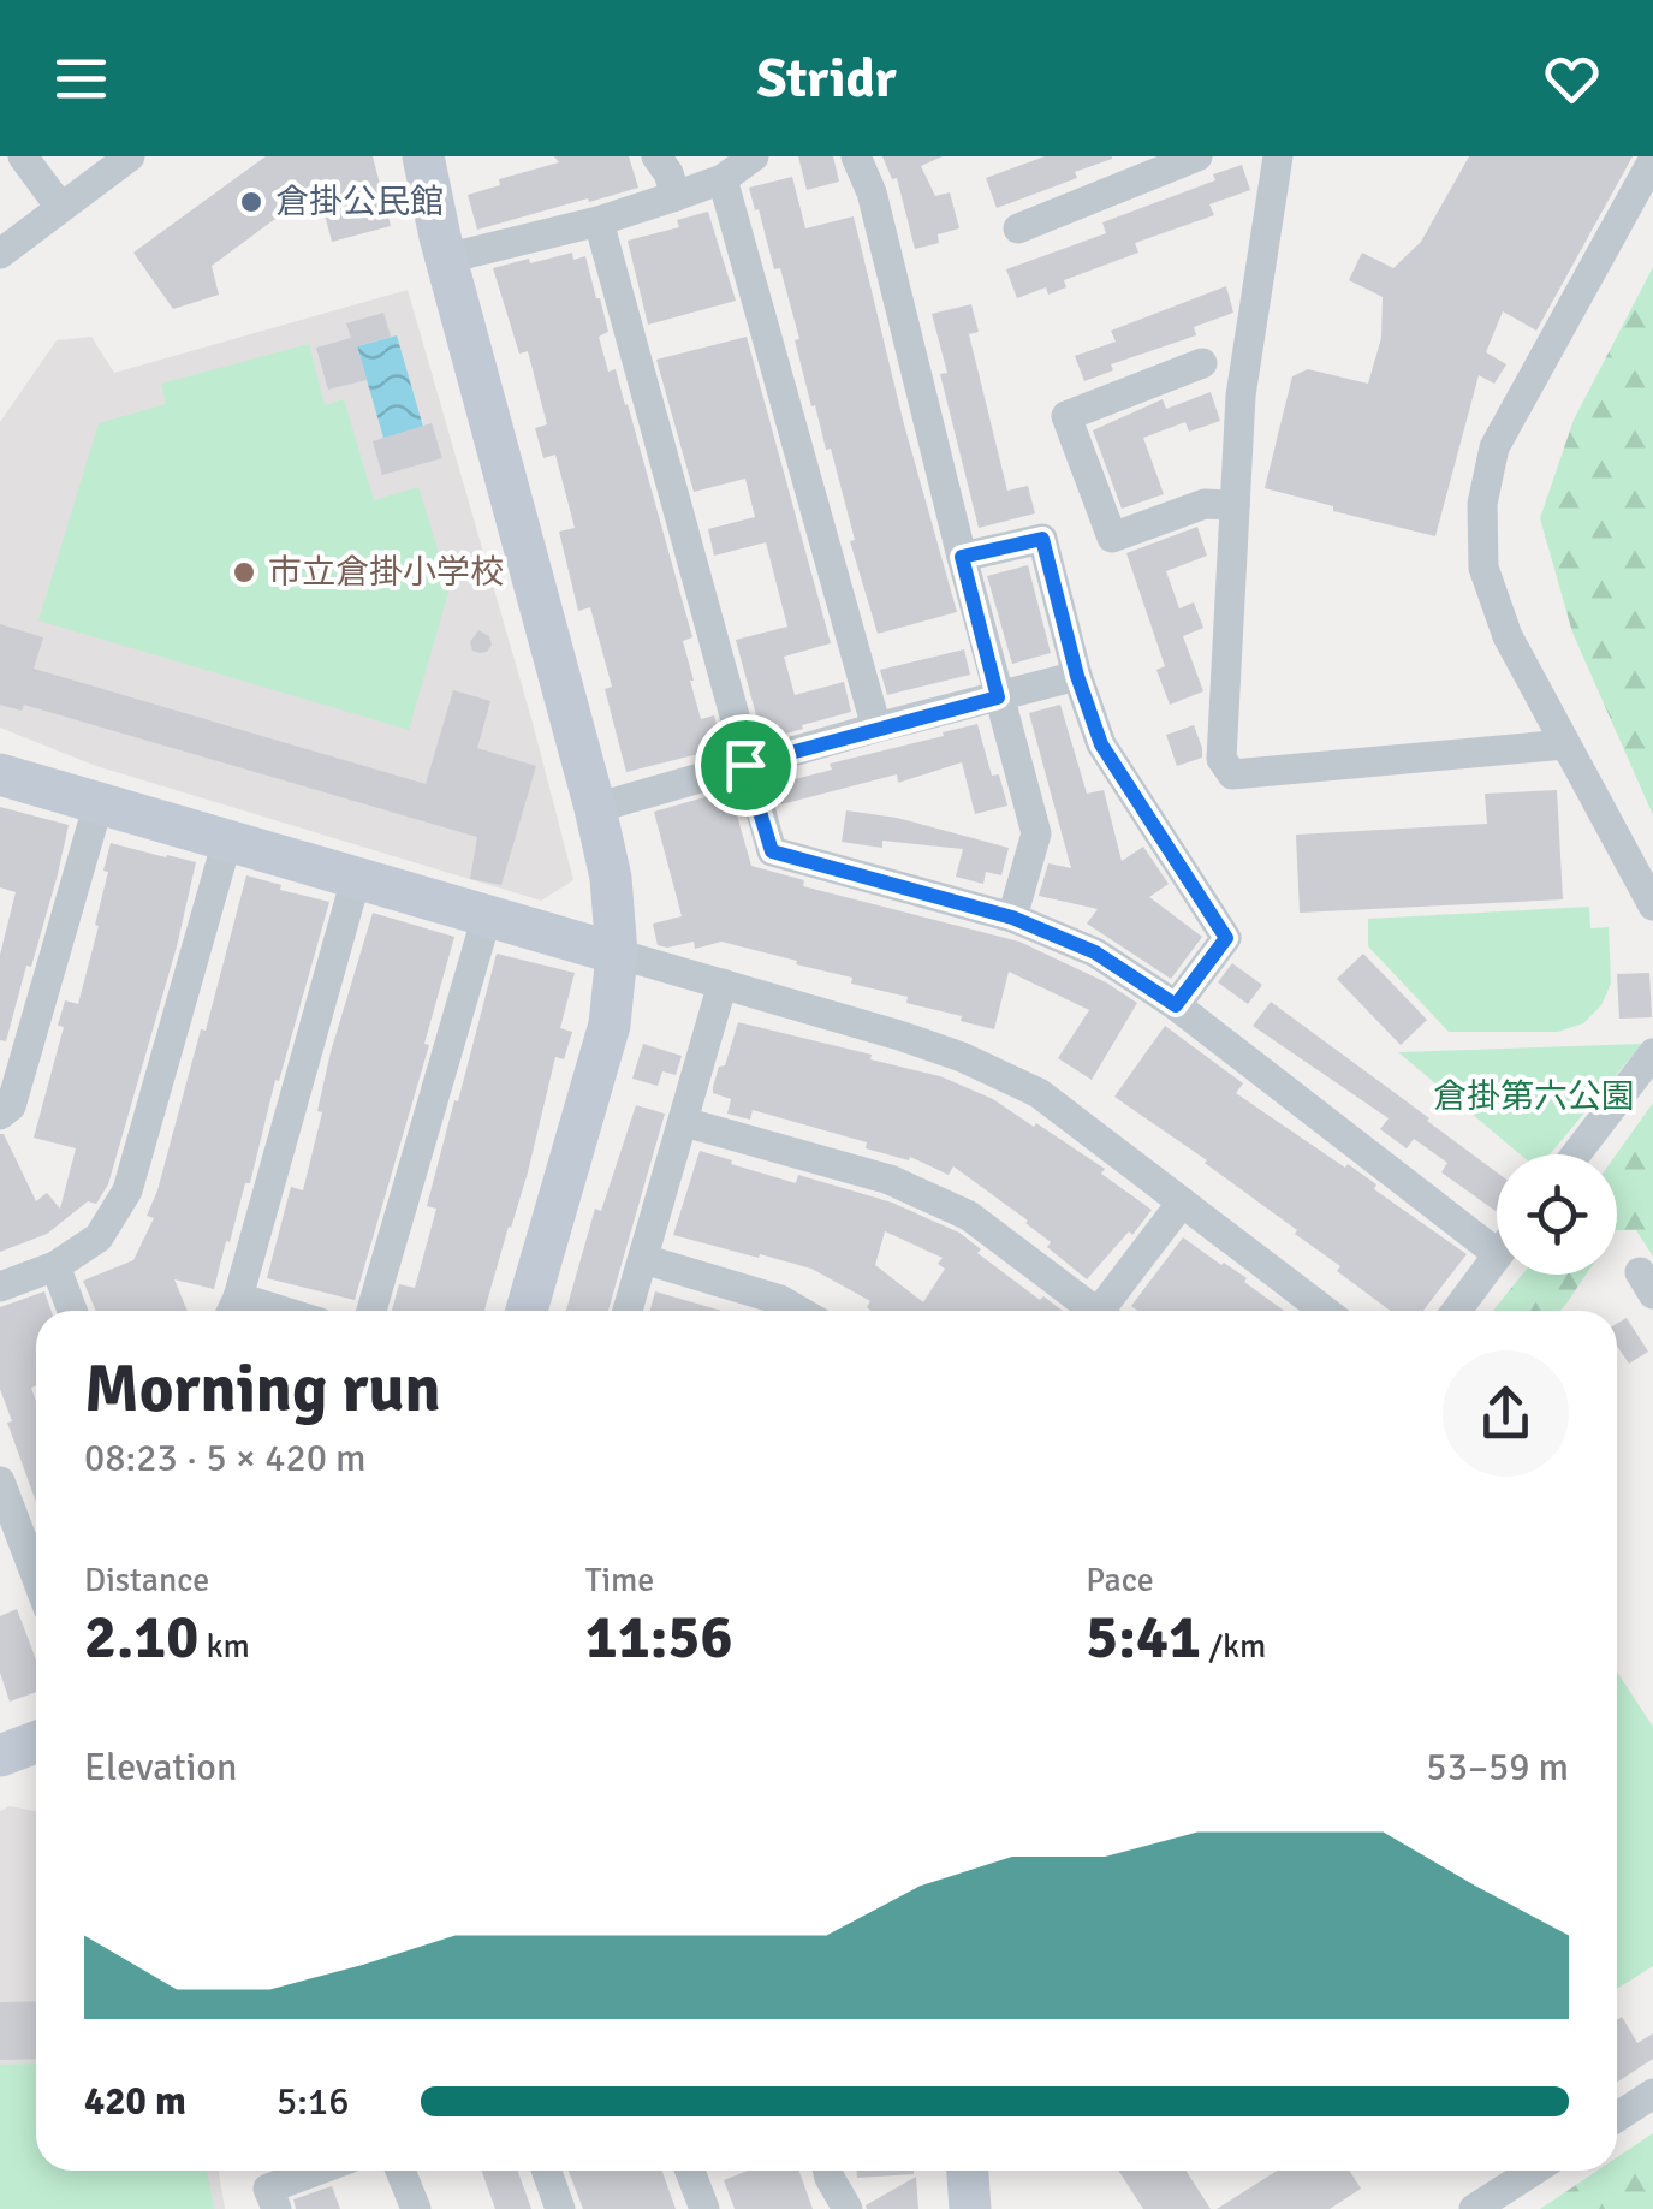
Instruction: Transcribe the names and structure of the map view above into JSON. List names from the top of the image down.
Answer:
{
  "parks": ["倉掛第六公園"],
  "places": ["倉掛公民館", "市立倉掛小学校"],
  "page": {
    "header": "Stridr",
    "heading": ["Morning run", "08:23 · 5 × 420 m"],
    "stats": [
      ["Distance", "2.10 km"],
      ["Time", "11:56"],
      ["Pace", "5:41 /km"]
    ],
    "chart": ["Elevation", "53–59 m"],
    "list": [
      {
        "name": "420 m",
        "note": "5:16"
      }
    ]
  }
}
